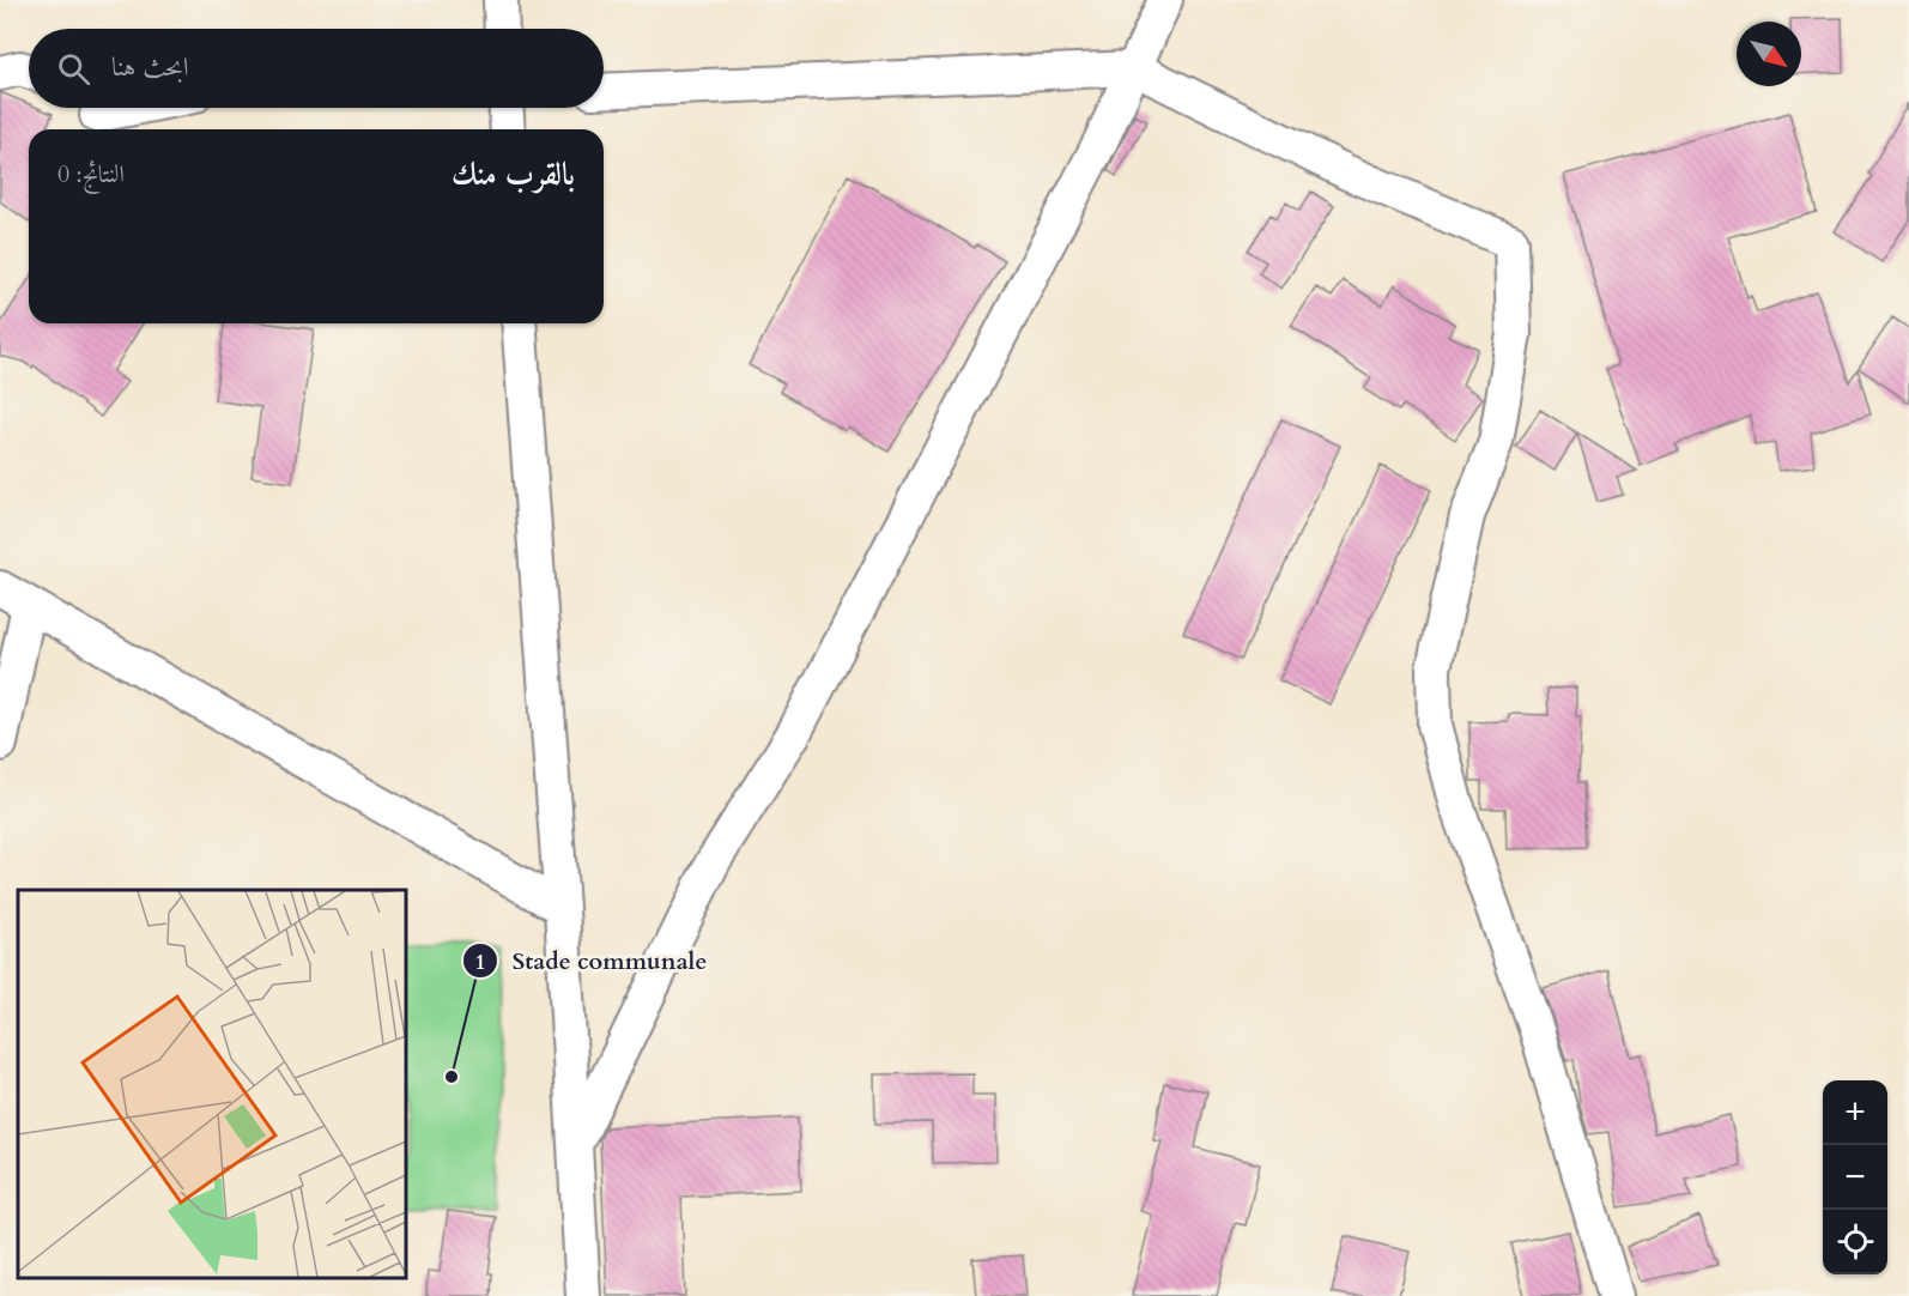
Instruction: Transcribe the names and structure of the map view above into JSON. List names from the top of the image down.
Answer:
{
  "places": ["Stade communale"],
  "north": "bottom right",
  "page": {
    "search": "ابحث هنا",
    "heading": ["بالقرب منك", "النتائج: 0"],
    "map_buttons": ["+", "−"]
  }
}
